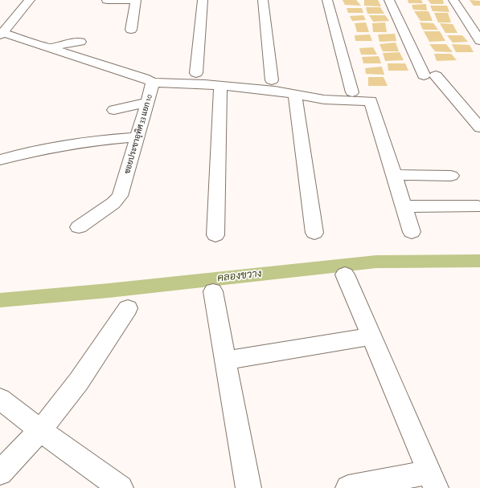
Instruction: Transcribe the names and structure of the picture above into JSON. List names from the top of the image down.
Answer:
{
  "streets": {
    "street": ["ซอยประชาอุทิศ 33 แยก 10"]
  },
  "water": ["คลองขวาง"]
}
